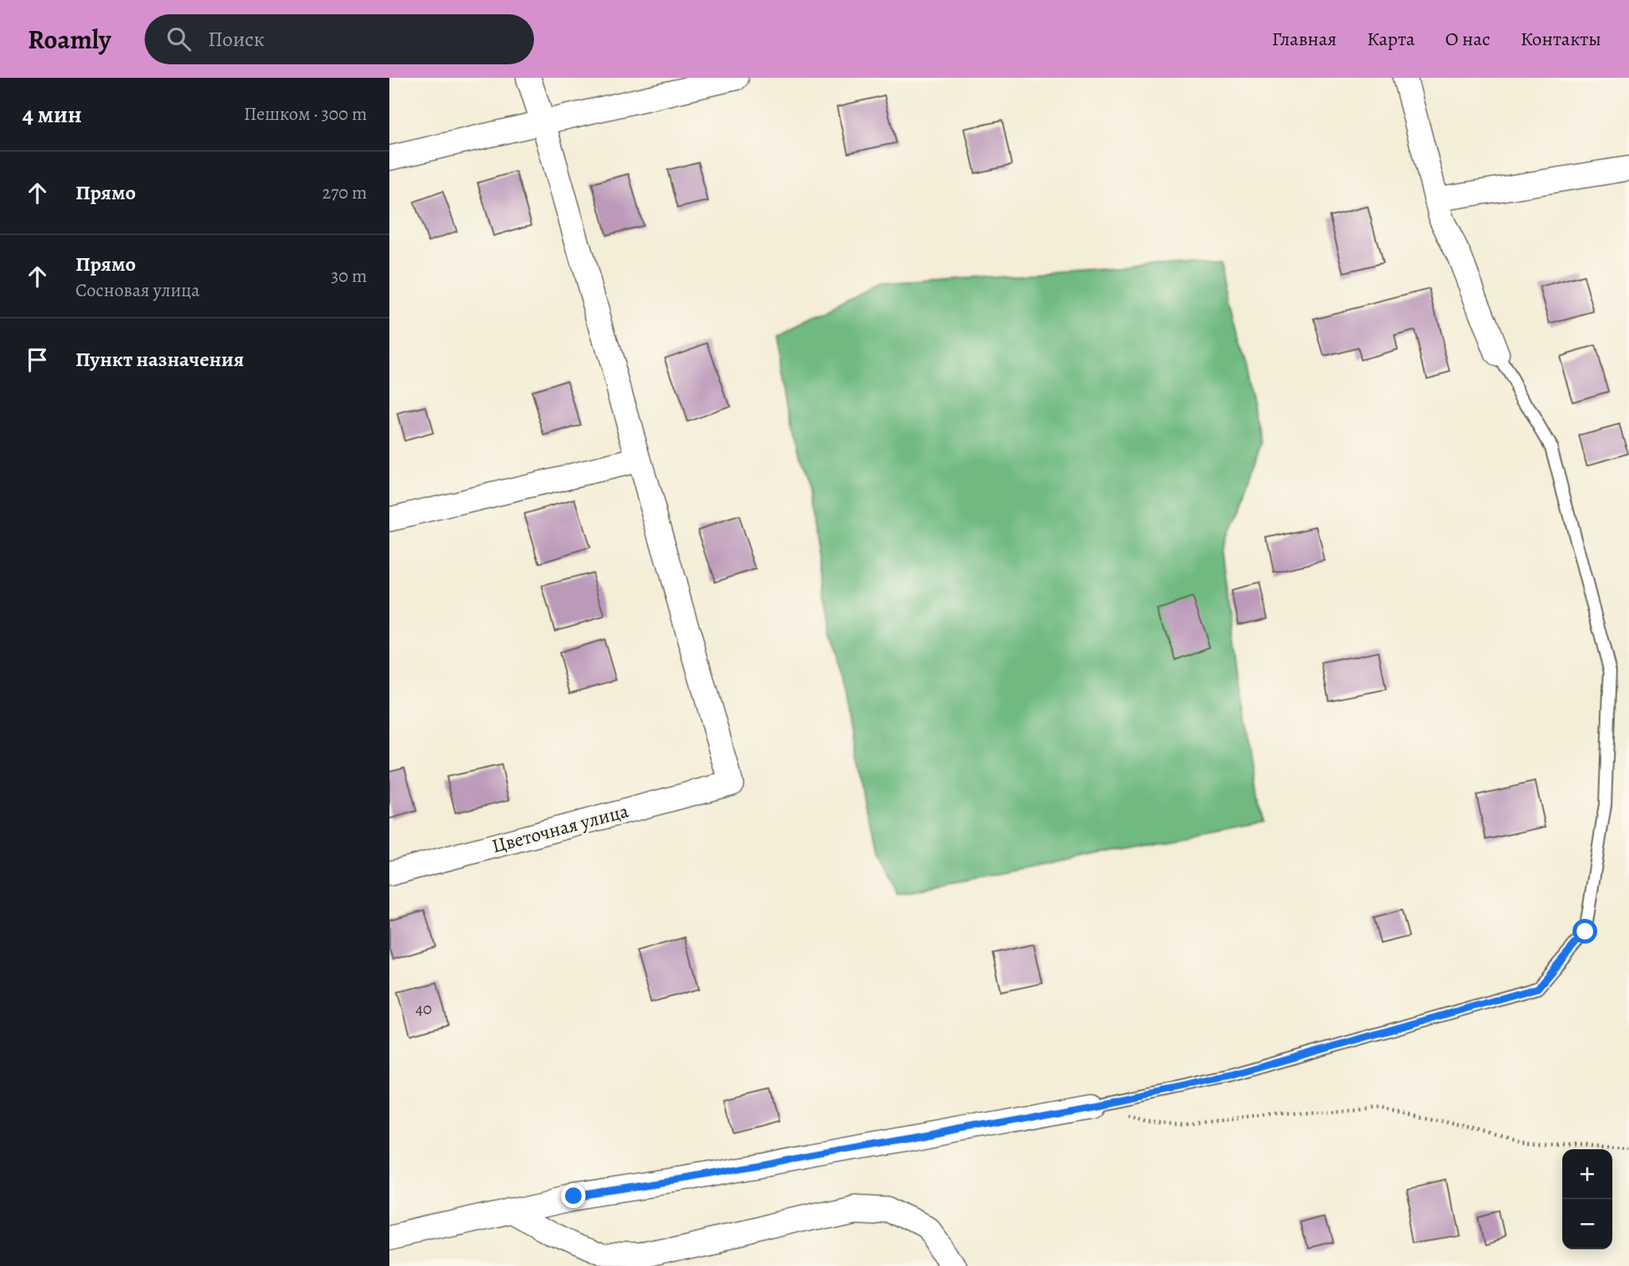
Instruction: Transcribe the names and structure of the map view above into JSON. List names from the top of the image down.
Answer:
{
  "streets": {
    "street": ["Цветочная улица"]
  },
  "house_numbers": ["40"],
  "page": {
    "header": "Roamly",
    "search": "Поиск",
    "nav": [
      "Главная",
      "Карта",
      "О нас",
      "Контакты"
    ],
    "heading": ["4 мин", "Пешком · 300 m"],
    "list": [
      ["Прямо", "270 m"],
      ["Прямо", "Сосновая улица", "30 m"],
      "Пункт назначения"
    ],
    "map_buttons": ["+", "−"]
  }
}
